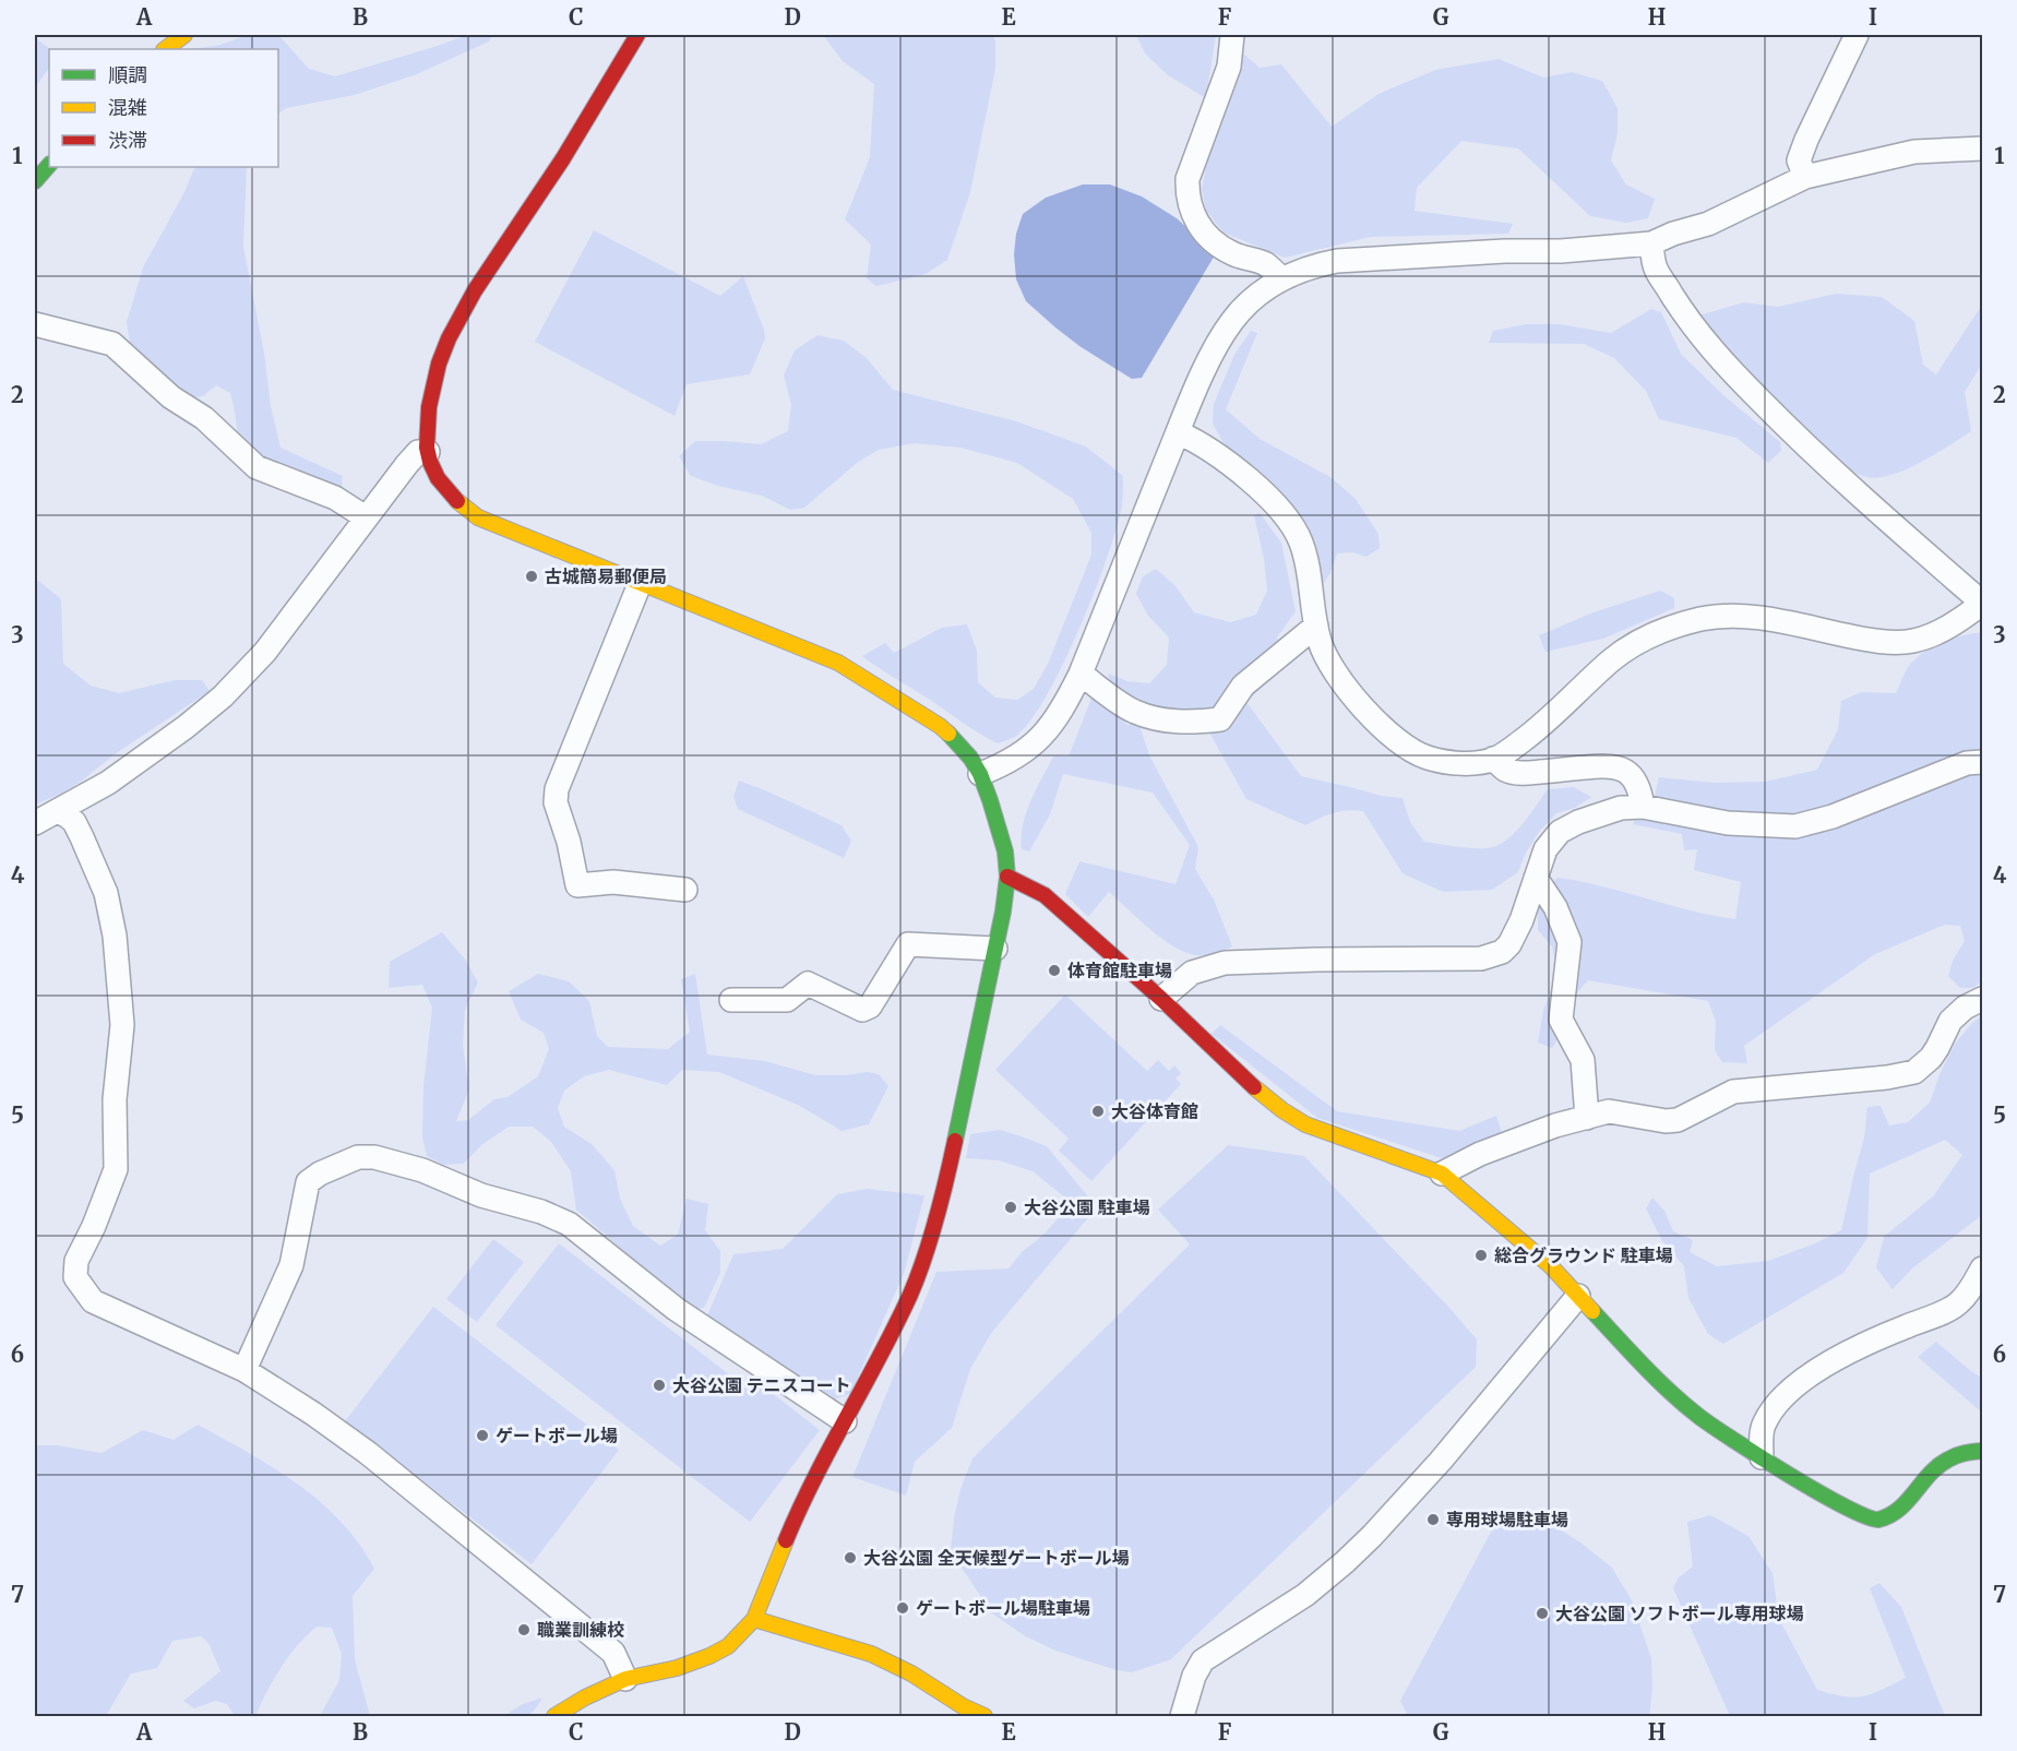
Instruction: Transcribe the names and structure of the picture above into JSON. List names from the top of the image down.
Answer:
{
  "places": [
    "古城簡易郵便局",
    "体育館駐車場",
    "大谷体育館",
    "大谷公園 駐車場",
    "総合グラウンド 駐車場",
    "大谷公園 テニスコート",
    "ゲートボール場",
    "専用球場駐車場",
    "大谷公園 全天候型ゲートボール場",
    "ゲートボール場駐車場",
    "大谷公園 ソフトボール専用球場",
    "職業訓練校"
  ],
  "legend": ["順調", "混雑", "渋滞"],
  "grid": {
    "columns": [
      "A",
      "B",
      "C",
      "D",
      "E",
      "F",
      "G",
      "H",
      "I"
    ],
    "rows": [
      "1",
      "2",
      "3",
      "4",
      "5",
      "6",
      "7"
    ]
  }
}
